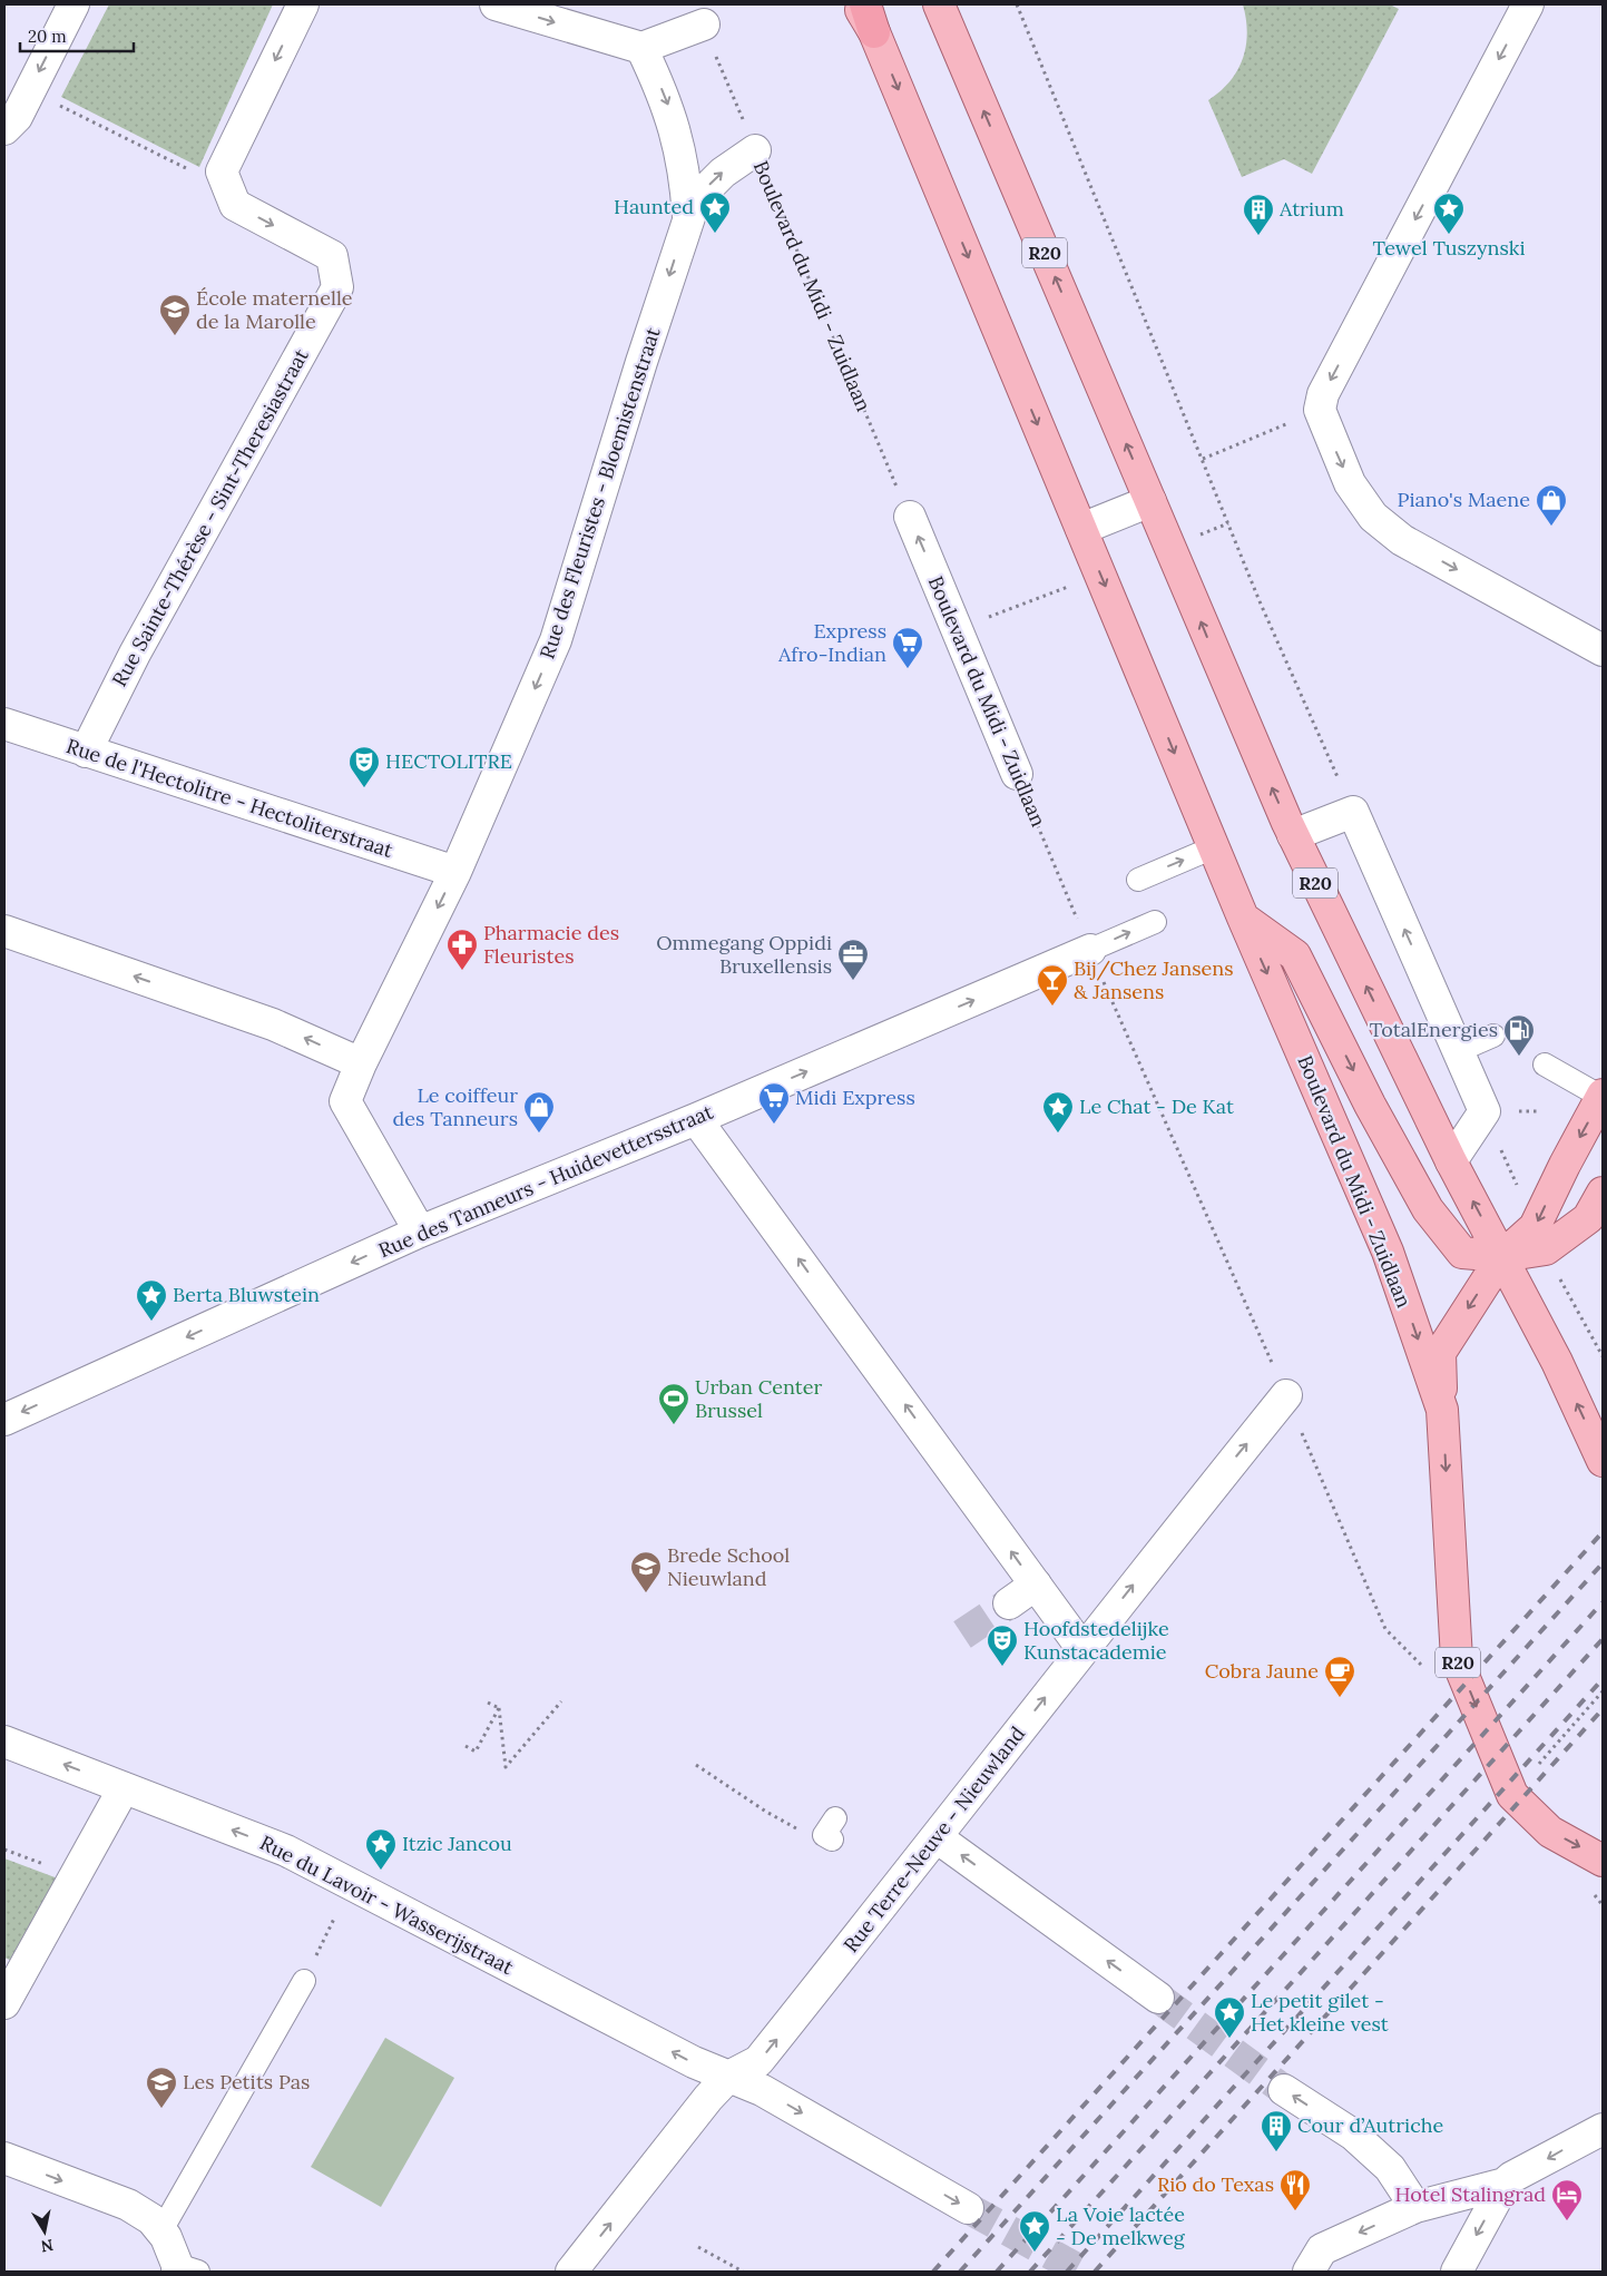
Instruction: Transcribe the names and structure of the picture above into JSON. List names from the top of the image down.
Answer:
{
  "streets": {
    "highway": ["R20", "Boulevard du Midi - Zuidlaan"],
    "street": [
      "Rue des Fleuristes - Bloemistenstraat",
      "Rue Sainte-Thérèse - Sint-Theresiastraat",
      "Rue de l'Hectolitre - Hectoliterstraat",
      "Rue des Tanneurs - Huidevettersstraat",
      "Rue Terre-Neuve - Nieuwland",
      "Rue du Lavoir - Wasserijstraat"
    ]
  },
  "crossings": [
    ["R20", "Boulevard du Midi - Zuidlaan"],
    ["Boulevard du Midi - Zuidlaan", "Rue des Fleuristes - Bloemistenstraat"],
    ["Boulevard du Midi - Zuidlaan", "Rue des Tanneurs - Huidevettersstraat"],
    ["Boulevard du Midi - Zuidlaan", "Rue Terre-Neuve - Nieuwland"],
    ["Rue des Fleuristes - Bloemistenstraat", "Rue de l'Hectolitre - Hectoliterstraat"],
    ["Rue des Fleuristes - Bloemistenstraat", "Rue des Tanneurs - Huidevettersstraat"],
    ["Rue Sainte-Thérèse - Sint-Theresiastraat", "Rue de l'Hectolitre - Hectoliterstraat"],
    ["Rue Terre-Neuve - Nieuwland", "Rue du Lavoir - Wasserijstraat"]
  ],
  "one_way": ["Rue des Fleuristes - Bloemistenstraat", "Rue Sainte-Thérèse - Sint-Theresiastraat", "Rue Terre-Neuve - Nieuwland"],
  "places": {
    "place": [
      "Haunted",
      "Tewel Tuszynski",
      "Le Chat - De Kat",
      "Berta Bluwstein",
      "Itzic Jancou",
      "Le petit gilet - Het kleine vest",
      "La Voie lactée - De melkweg"
    ],
    "building": ["Atrium", "Cour d’Autriche"],
    "school or university": ["École maternelle de la Marolle", "Brede School Nieuwland", "Les Petits Pas"],
    "shop": ["Piano's Maene", "Le coiffeur des Tanneurs"],
    "supermarket": ["Express Afro-Indian", "Midi Express"],
    "theatre": ["HECTOLITRE", "Hoofdstedelijke Kunstacademie"],
    "pharmacy": ["Pharmacie des Fleuristes"],
    "office": ["Ommegang Oppidi Bruxellensis"],
    "bar": ["Bij/Chez Jansens & Jansens"],
    "fuel station": ["TotalEnergies"],
    "sports": ["Urban Center Brussel"],
    "cafe": ["Cobra Jaune"],
    "restaurant": ["Rio do Texas"],
    "hotel": ["Hotel Stalingrad"]
  },
  "scale_bar": "20 m",
  "north": "bottom"
}
